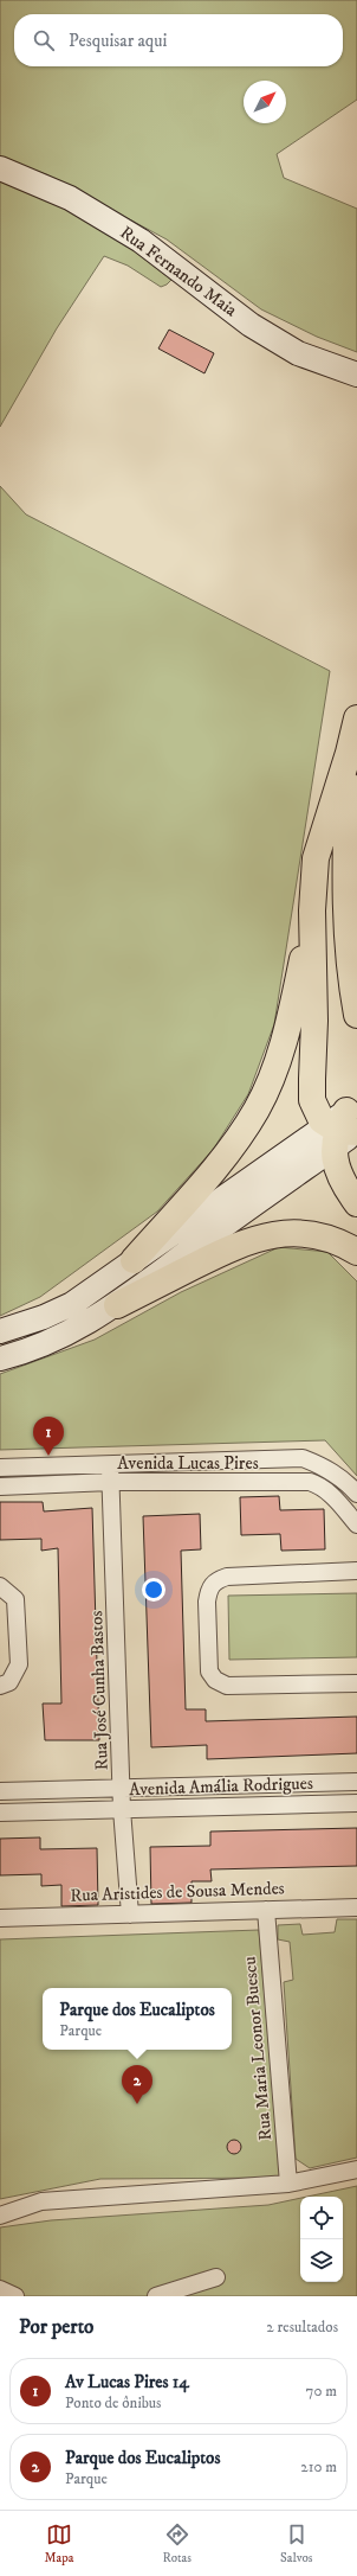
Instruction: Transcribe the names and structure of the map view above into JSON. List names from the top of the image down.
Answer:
{
  "streets": {
    "main road": ["Rua Fernando Maia"],
    "street": [
      "Avenida Lucas Pires",
      "Rua José Cunha Bastos",
      "Avenida Amália Rodrigues",
      "Rua Aristides de Sousa Mendes",
      "Rua Maria Leonor Buescu"
    ]
  },
  "crossings": [
    ["Avenida Lucas Pires", "Rua José Cunha Bastos"],
    ["Rua José Cunha Bastos", "Avenida Amália Rodrigues"],
    ["Rua José Cunha Bastos", "Rua Aristides de Sousa Mendes"],
    ["Rua Aristides de Sousa Mendes", "Rua Maria Leonor Buescu"]
  ],
  "north": "top right",
  "page": {
    "search": "Pesquisar aqui",
    "pins": ["1", "2"],
    "popup": ["Parque dos Eucaliptos", "Parque"],
    "heading": ["Por perto", "2 resultados"],
    "list": [
      {
        "mark": "1",
        "name": "Av Lucas Pires 14",
        "note": "Ponto de ônibus",
        "value": "70 m"
      },
      {
        "mark": "2",
        "name": "Parque dos Eucaliptos",
        "note": "Parque",
        "value": "210 m"
      }
    ],
    "nav": ["Mapa", "Rotas", "Salvos"]
  }
}
